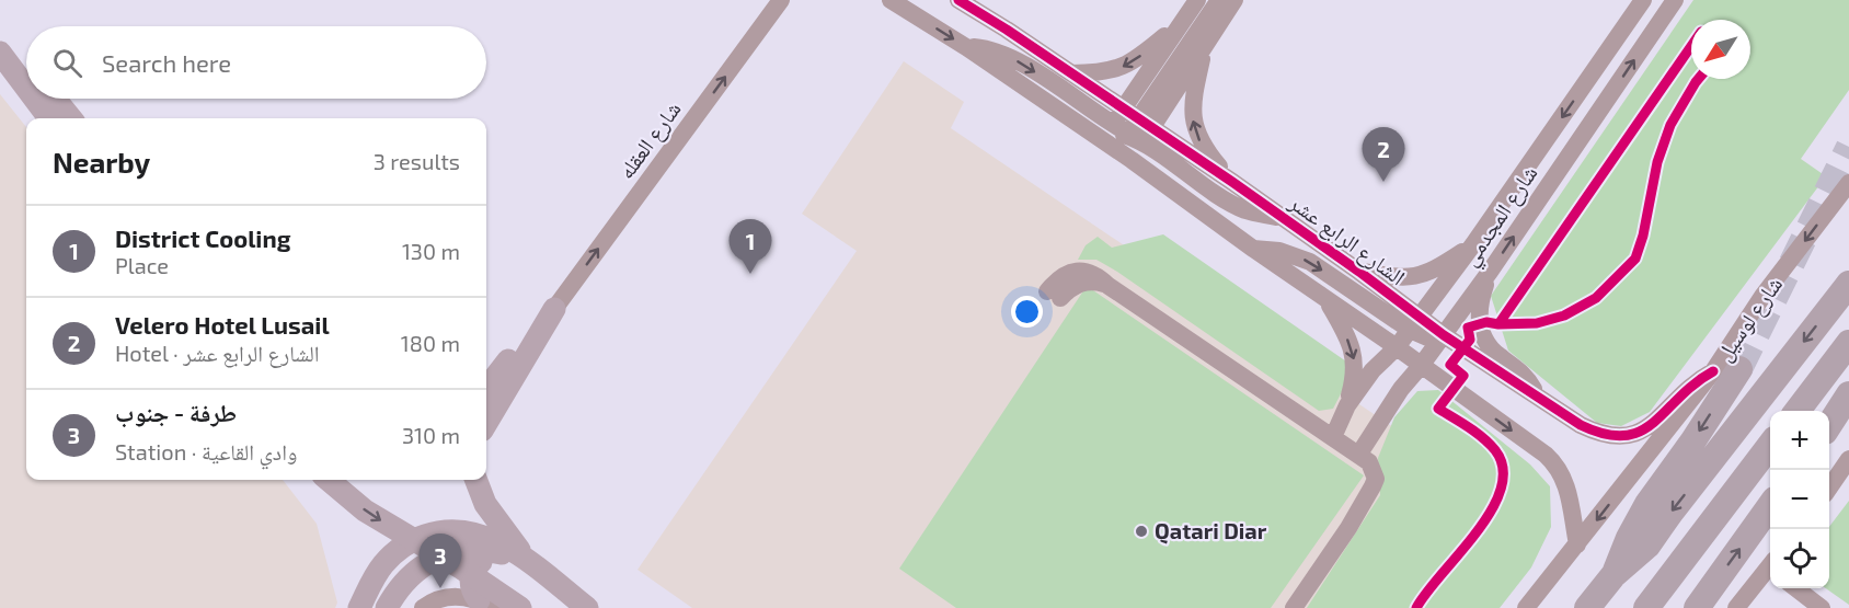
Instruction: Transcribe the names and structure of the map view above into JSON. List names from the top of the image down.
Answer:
{
  "streets": {
    "street": [
      "شارع العقله",
      "شارع المجدمي",
      "الشارع الرابع عشر",
      "شارع لوسيل"
    ]
  },
  "crossings": [
    ["شارع المجدمي", "الشارع الرابع عشر"],
    ["الشارع الرابع عشر", "شارع لوسيل"]
  ],
  "one_way": ["شارع العقله", "شارع لوسيل"],
  "places": ["Qatari Diar"],
  "north": "bottom left",
  "page": {
    "search": "Search here",
    "heading": ["Nearby", "3 results"],
    "pins": ["2", "1", "3"],
    "list": [
      {
        "mark": "1",
        "name": "District Cooling",
        "note": "Place",
        "value": "130 m"
      },
      {
        "mark": "2",
        "name": "Velero Hotel Lusail",
        "note": "Hotel · الشارع الرابع عشر",
        "value": "180 m"
      },
      {
        "mark": "3",
        "name": "طرفة - جنوب",
        "note": "Station · وادي القاعية",
        "value": "310 m"
      }
    ],
    "map_buttons": ["+", "−"]
  }
}
